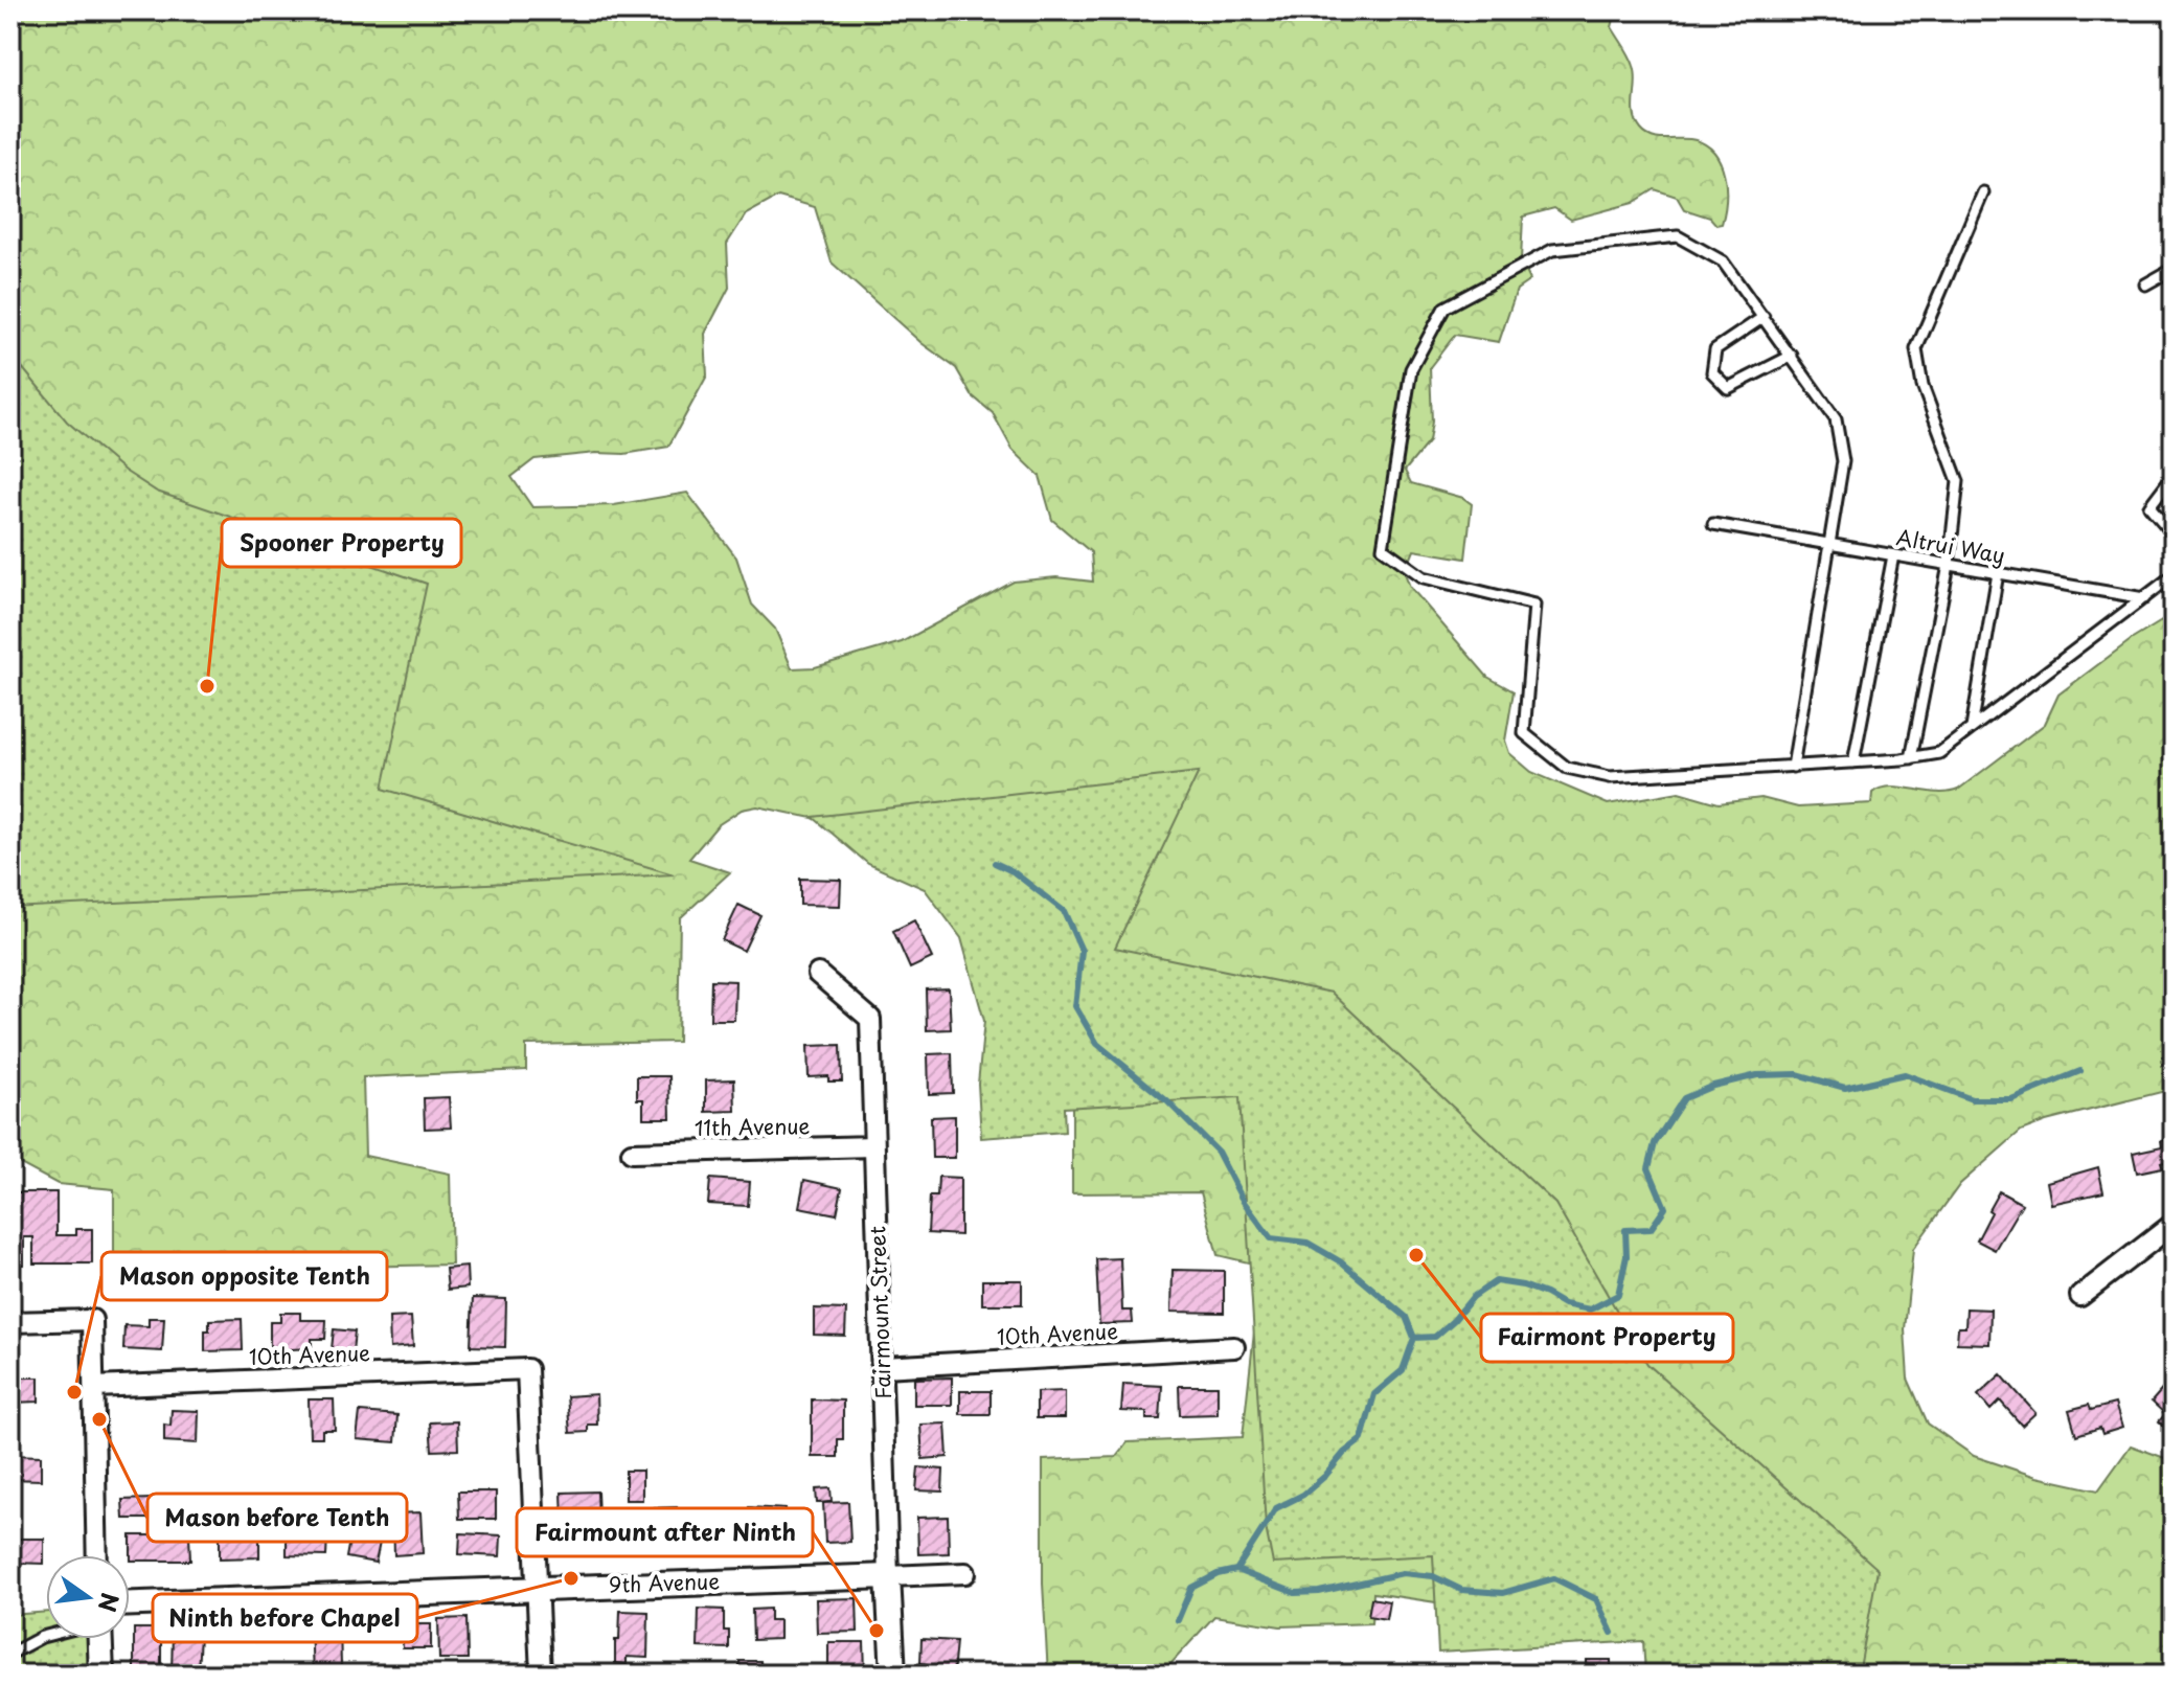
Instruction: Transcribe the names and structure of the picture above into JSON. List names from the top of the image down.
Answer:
{
  "streets": {
    "street": [
      "11th Avenue",
      "Fairmount Street",
      "10th Avenue",
      "9th Avenue"
    ],
    "lane": ["Altrui Way"]
  },
  "crossings": [
    ["11th Avenue", "Fairmount Street"],
    ["Fairmount Street", "10th Avenue"],
    ["Fairmount Street", "9th Avenue"],
    ["10th Avenue", "9th Avenue"]
  ],
  "places": [
    "Spooner Property",
    "Fairmont Property",
    "Mason opposite Tenth",
    "Mason before Tenth",
    "Ninth before Chapel",
    "Fairmount after Ninth"
  ],
  "north": "right"
}
